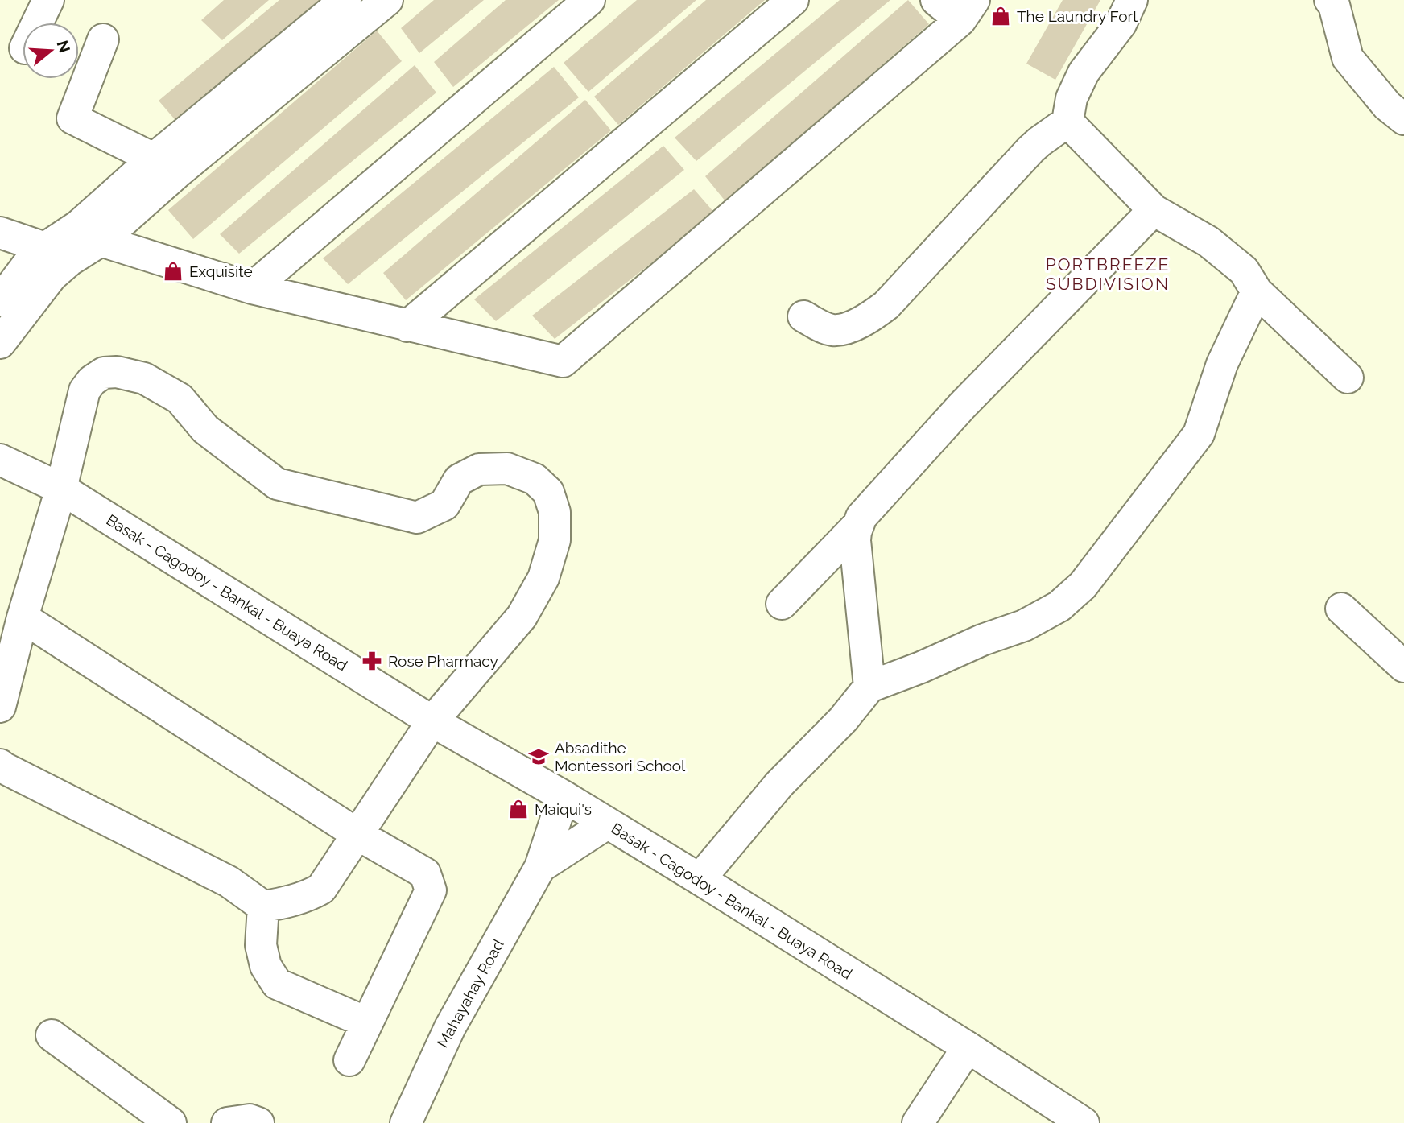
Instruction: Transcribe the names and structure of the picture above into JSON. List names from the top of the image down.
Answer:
{
  "streets": {
    "street": ["Basak - Cagodoy - Bankal - Buaya Road", "Mahayahay Road"]
  },
  "crossings": [
    ["Basak - Cagodoy - Bankal - Buaya Road", "Mahayahay Road"]
  ],
  "districts": ["PORTBREEZE SUBDIVISION"],
  "places": {
    "shop": ["The Laundry Fort", "Exquisite", "Maiqui's"],
    "pharmacy": ["Rose Pharmacy"],
    "school or university": ["Absadithe Montessori School"]
  },
  "north": "right"
}
